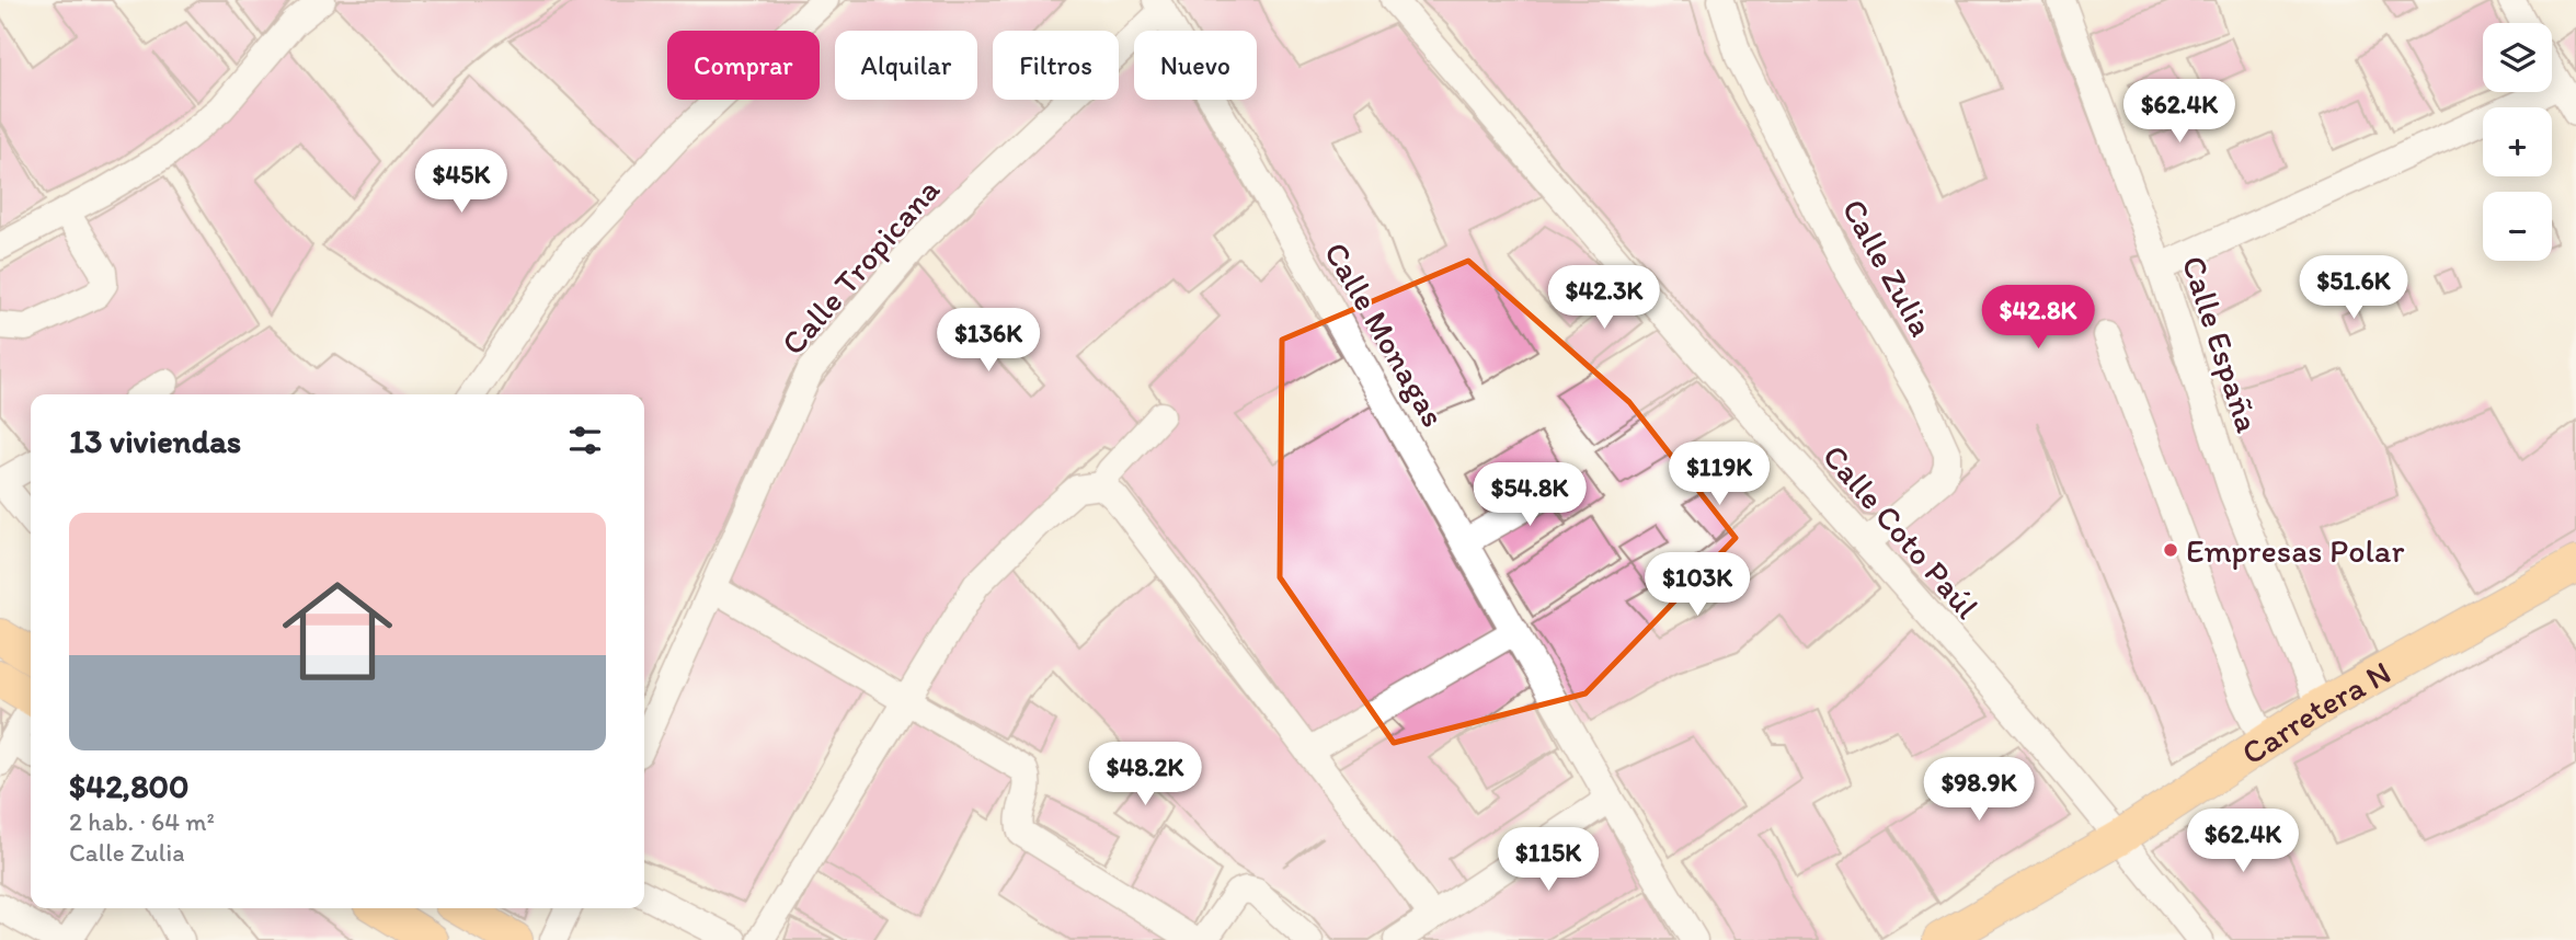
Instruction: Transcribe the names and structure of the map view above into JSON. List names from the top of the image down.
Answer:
{
  "streets": {
    "main road": ["Carretera N"],
    "street": [
      "Calle Tropicana",
      "Calle Zulia",
      "Calle Monagas",
      "Calle España",
      "Calle Coto Paúl"
    ]
  },
  "crossings": [
    ["Calle Tropicana", "Calle Monagas"],
    ["Calle Zulia", "Calle Coto Paúl"],
    ["Calle España", "Carretera N"],
    ["Calle Coto Paúl", "Carretera N"]
  ],
  "places": ["Empresas Polar"],
  "page": {
    "map_buttons": ["+", "−"],
    "chip": [
      "Comprar",
      "Alquilar",
      "Filtros",
      "Nuevo"
    ],
    "price": [
      "$62.4K",
      "$45K",
      "$51.6K",
      "$42.3K",
      "$42.8K",
      "$136K",
      "$119K",
      "$54.8K",
      "$103K",
      "$48.2K",
      "$98.9K",
      "$62.4K",
      "$115K"
    ],
    "heading": "13 viviendas",
    "list": [
      {
        "name": "$42,800",
        "note": "2 hab. · 64 m² · Calle Zulia"
      }
    ]
  }
}
